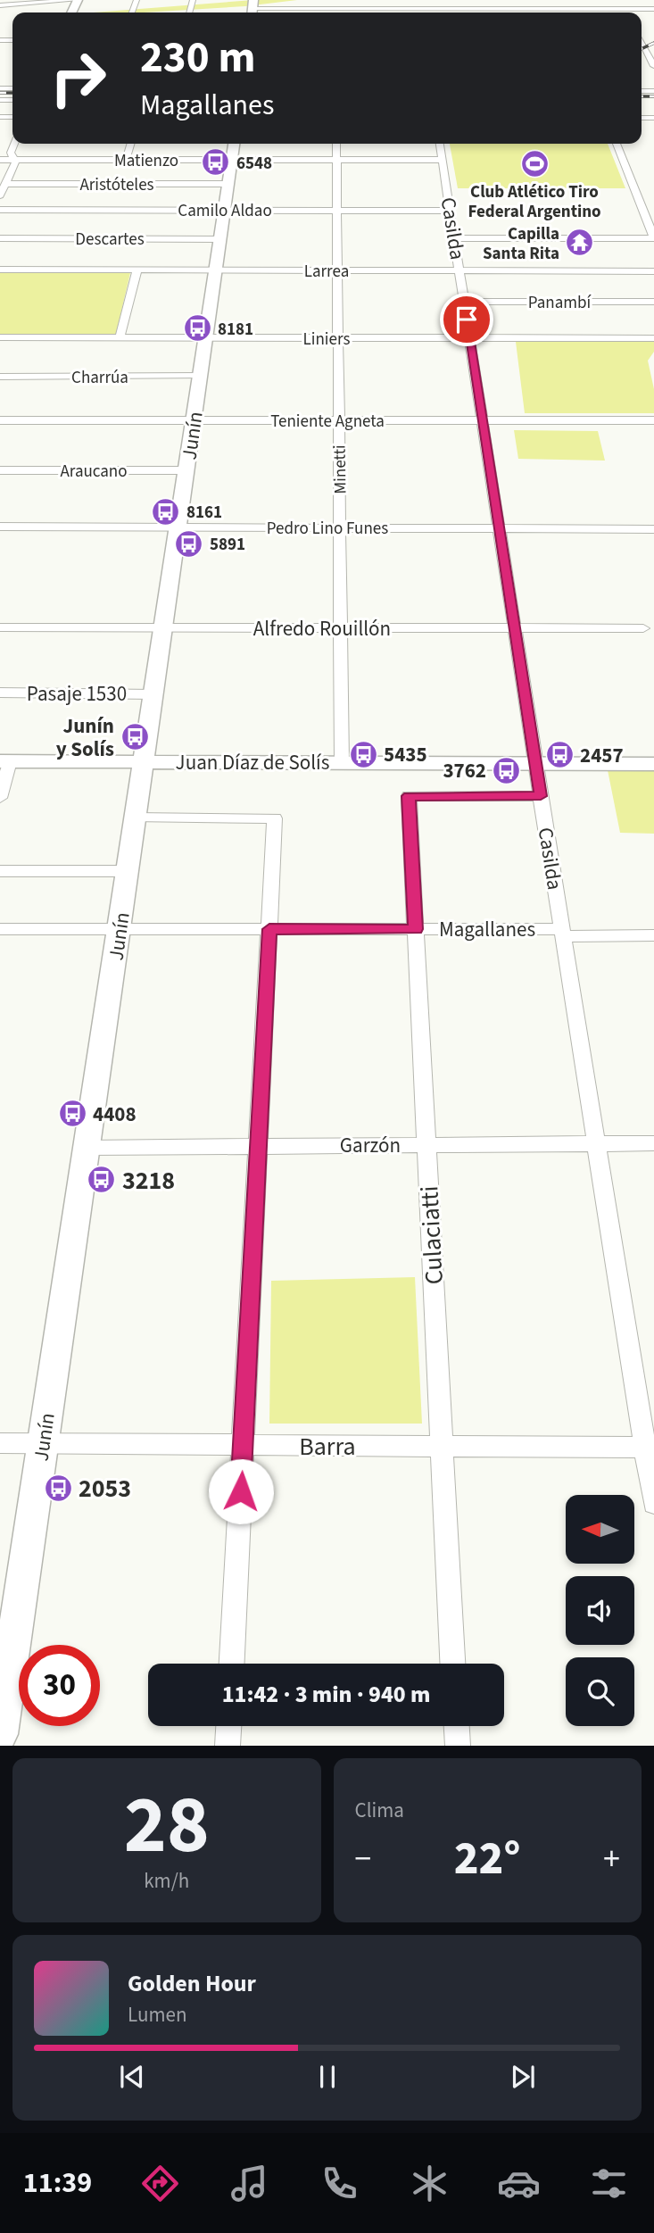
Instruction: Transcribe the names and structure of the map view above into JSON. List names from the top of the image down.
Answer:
{
  "streets": {
    "main road": ["Junín", "Juan Díaz de Solís"],
    "street": [
      "Matienzo",
      "Aristóteles",
      "Camilo Aldao",
      "Casilda",
      "Descartes",
      "Larrea",
      "Panambí",
      "Liniers",
      "Charrúa",
      "Teniente Agneta",
      "Minetti",
      "Araucano",
      "Pedro Lino Funes",
      "Alfredo Rouillón",
      "Pasaje 1530",
      "Magallanes",
      "Garzón",
      "Culaciatti",
      "Barra"
    ]
  },
  "crossings": [
    ["Matienzo", "Casilda"],
    ["Matienzo", "Junín"],
    ["Matienzo", "Minetti"],
    ["Aristóteles", "Junín"],
    ["Camilo Aldao", "Casilda"],
    ["Camilo Aldao", "Junín"],
    ["Camilo Aldao", "Minetti"],
    ["Casilda", "Larrea"],
    ["Casilda", "Panambí"],
    ["Casilda", "Liniers"],
    ["Casilda", "Teniente Agneta"],
    ["Casilda", "Pedro Lino Funes"],
    ["Casilda", "Alfredo Rouillón"],
    ["Casilda", "Juan Díaz de Solís"],
    ["Casilda", "Magallanes"],
    ["Casilda", "Garzón"],
    ["Casilda", "Culaciatti"],
    ["Casilda", "Barra"],
    ["Descartes", "Junín"],
    ["Larrea", "Junín"],
    ["Larrea", "Minetti"],
    ["Liniers", "Junín"],
    ["Liniers", "Minetti"],
    ["Charrúa", "Junín"],
    ["Teniente Agneta", "Junín"],
    ["Teniente Agneta", "Minetti"],
    ["Junín", "Araucano"],
    ["Junín", "Pedro Lino Funes"],
    ["Junín", "Alfredo Rouillón"],
    ["Junín", "Pasaje 1530"],
    ["Junín", "Juan Díaz de Solís"],
    ["Junín", "Magallanes"],
    ["Junín", "Garzón"],
    ["Junín", "Barra"],
    ["Minetti", "Pedro Lino Funes"],
    ["Minetti", "Alfredo Rouillón"],
    ["Minetti", "Juan Díaz de Solís"],
    ["Magallanes", "Culaciatti"],
    ["Garzón", "Culaciatti"],
    ["Culaciatti", "Barra"]
  ],
  "places": {
    "bus stop": [
      "6548",
      "8181",
      "8161",
      "5891",
      "Junín y Solís",
      "5435",
      "2457",
      "3762",
      "4408",
      "3218",
      "2053"
    ],
    "sports": ["Club Atlético Tiro Federal Argentino"],
    "temple": ["Capilla Santa Rita"]
  },
  "north": "left",
  "page": {
    "turn": ["230 m", "Magallanes"],
    "limit": "30",
    "trip": "11:42 · 3 min · 940 m",
    "tile": [
      ["28", "km/h"],
      "Clima"
    ],
    "heat": ["−", "22°", "+"],
    "song": ["Golden Hour", "Lumen"],
    "tabs": "11:39"
  }
}
